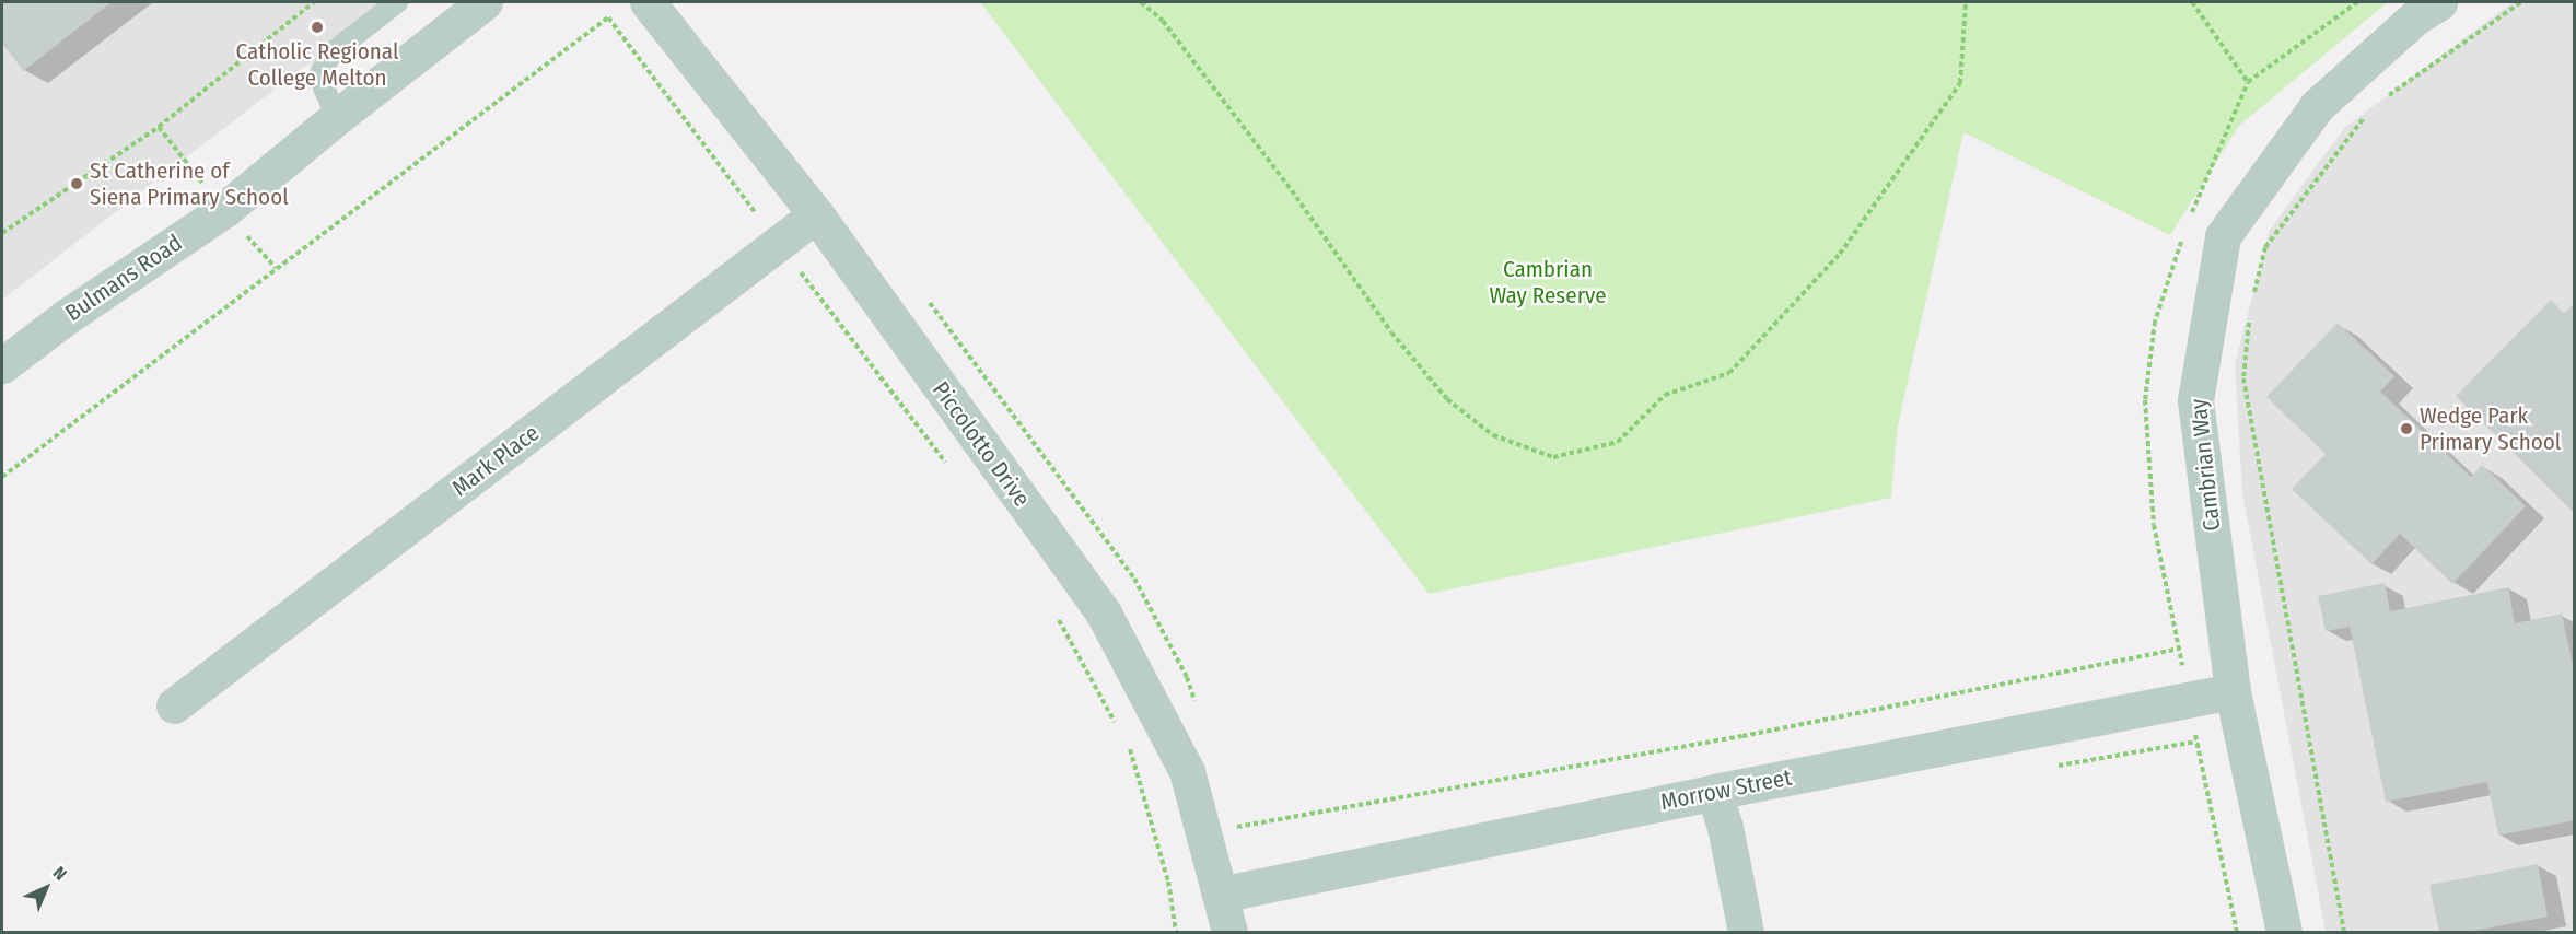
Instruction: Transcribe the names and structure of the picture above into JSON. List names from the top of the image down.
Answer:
{
  "streets": {
    "street": [
      "Bulmans Road",
      "Piccolotto Drive",
      "Mark Place",
      "Cambrian Way",
      "Morrow Street"
    ]
  },
  "crossings": [
    ["Piccolotto Drive", "Mark Place"],
    ["Piccolotto Drive", "Morrow Street"],
    ["Cambrian Way", "Morrow Street"]
  ],
  "parks": ["Cambrian Way Reserve"],
  "places": ["Catholic Regional College Melton", "St Catherine of Siena Primary School", "Wedge Park Primary School"],
  "north": "top right"
}
